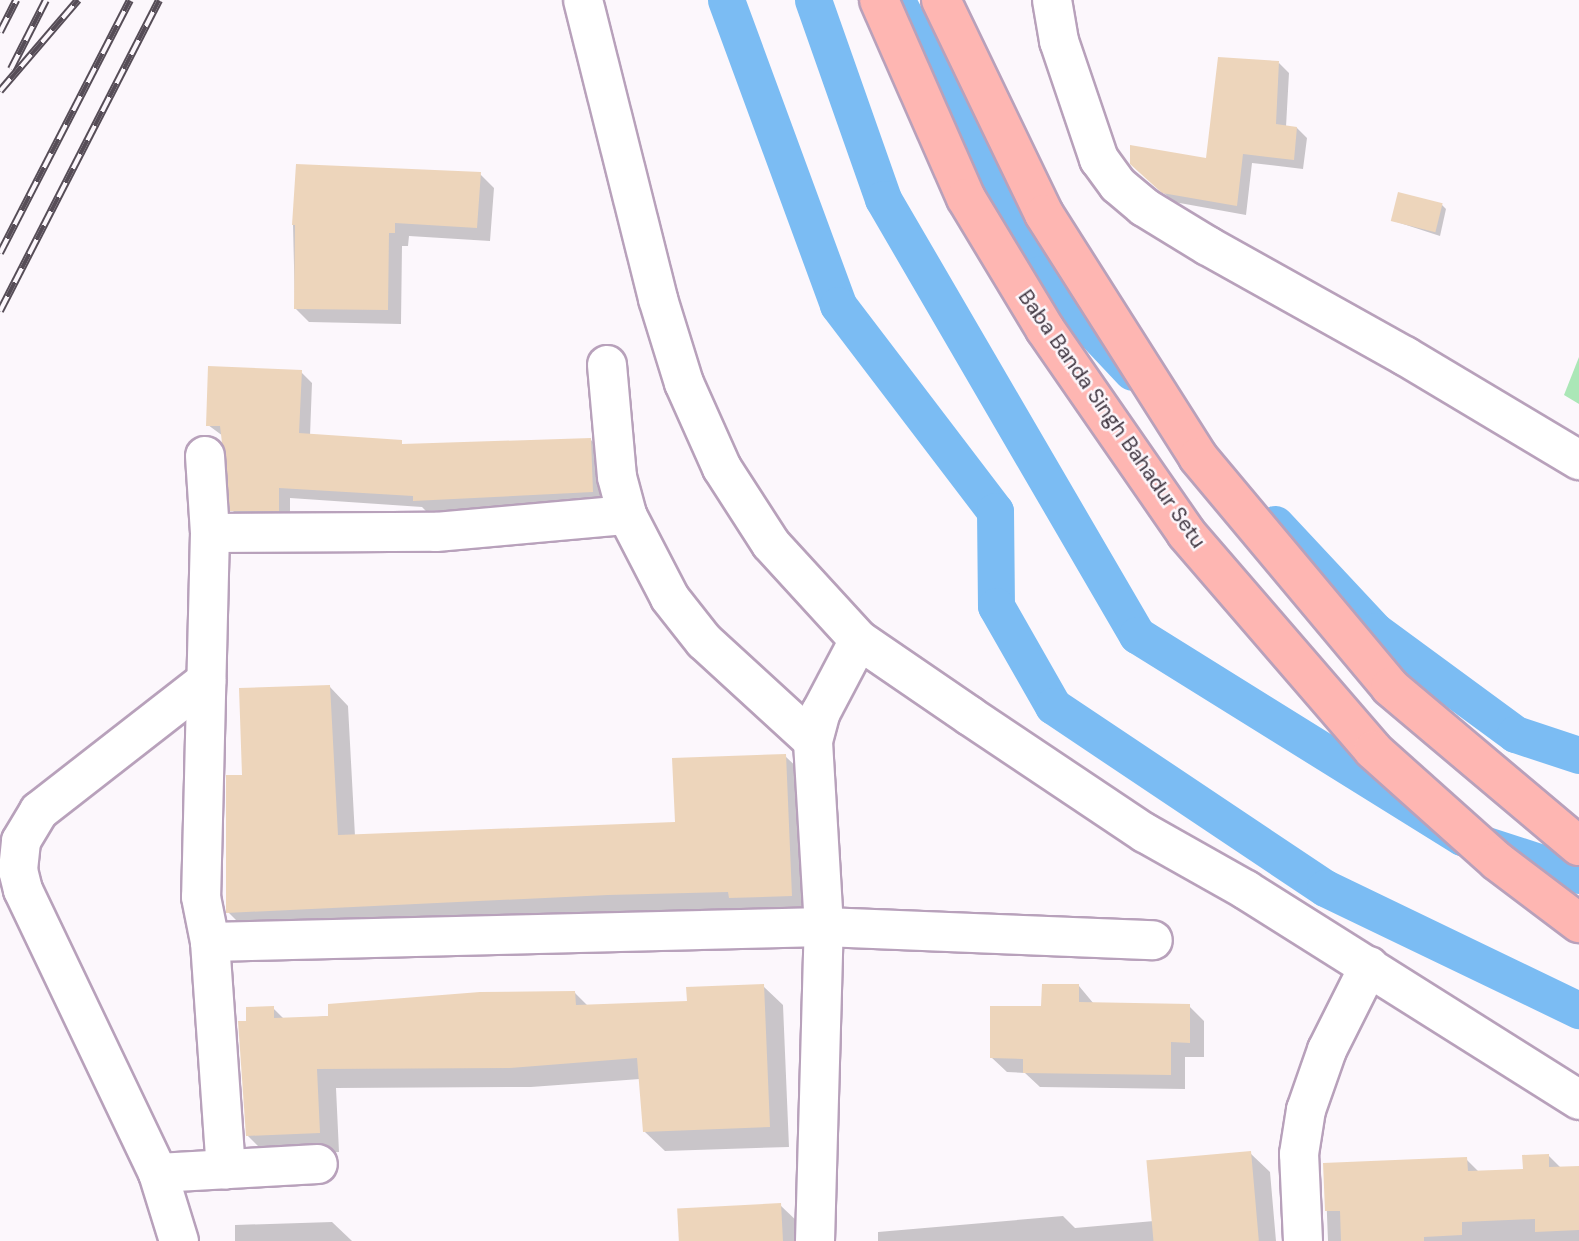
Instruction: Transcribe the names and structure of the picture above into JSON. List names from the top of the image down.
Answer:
{
  "streets": {
    "highway": ["Baba Banda Singh Bahadur Setu"]
  }
}
